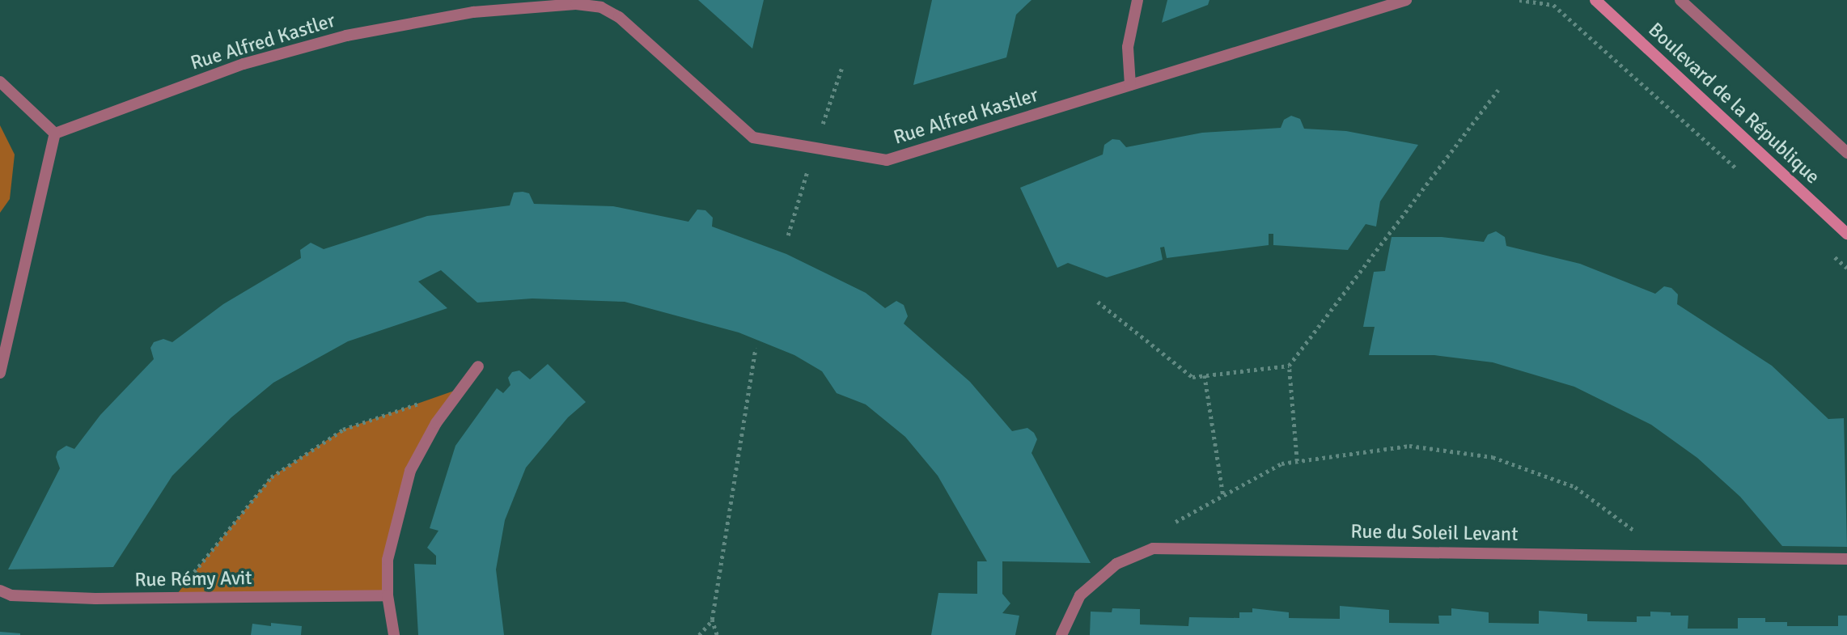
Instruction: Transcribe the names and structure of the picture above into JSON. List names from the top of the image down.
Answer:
{
  "streets": {
    "main road": ["Boulevard de la République"],
    "street": ["Rue Alfred Kastler", "Rue du Soleil Levant", "Rue Rémy Avit"]
  }
}
